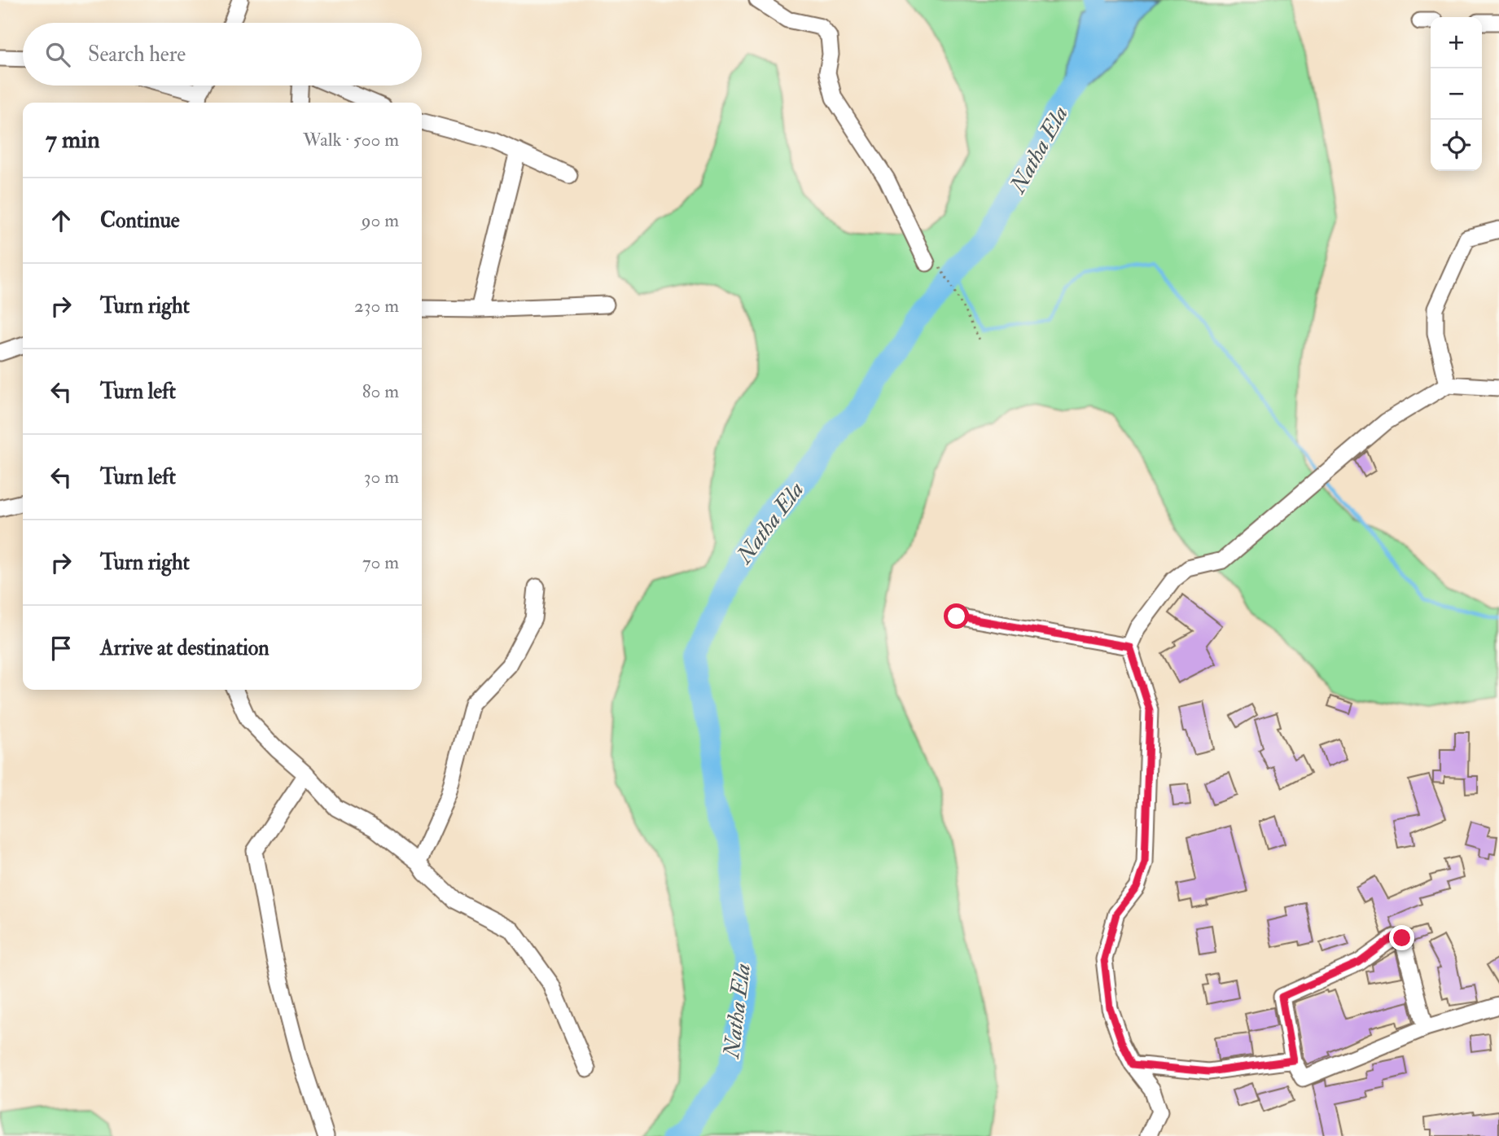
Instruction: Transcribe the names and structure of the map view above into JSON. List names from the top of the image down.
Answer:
{
  "water": ["Natha Ela"],
  "page": {
    "map_buttons": ["+", "−"],
    "search": "Search here",
    "heading": ["7 min", "Walk · 500 m"],
    "list": [
      ["Continue", "90 m"],
      ["Turn right", "230 m"],
      ["Turn left", "80 m"],
      ["Turn left", "30 m"],
      ["Turn right", "70 m"],
      "Arrive at destination"
    ]
  }
}
